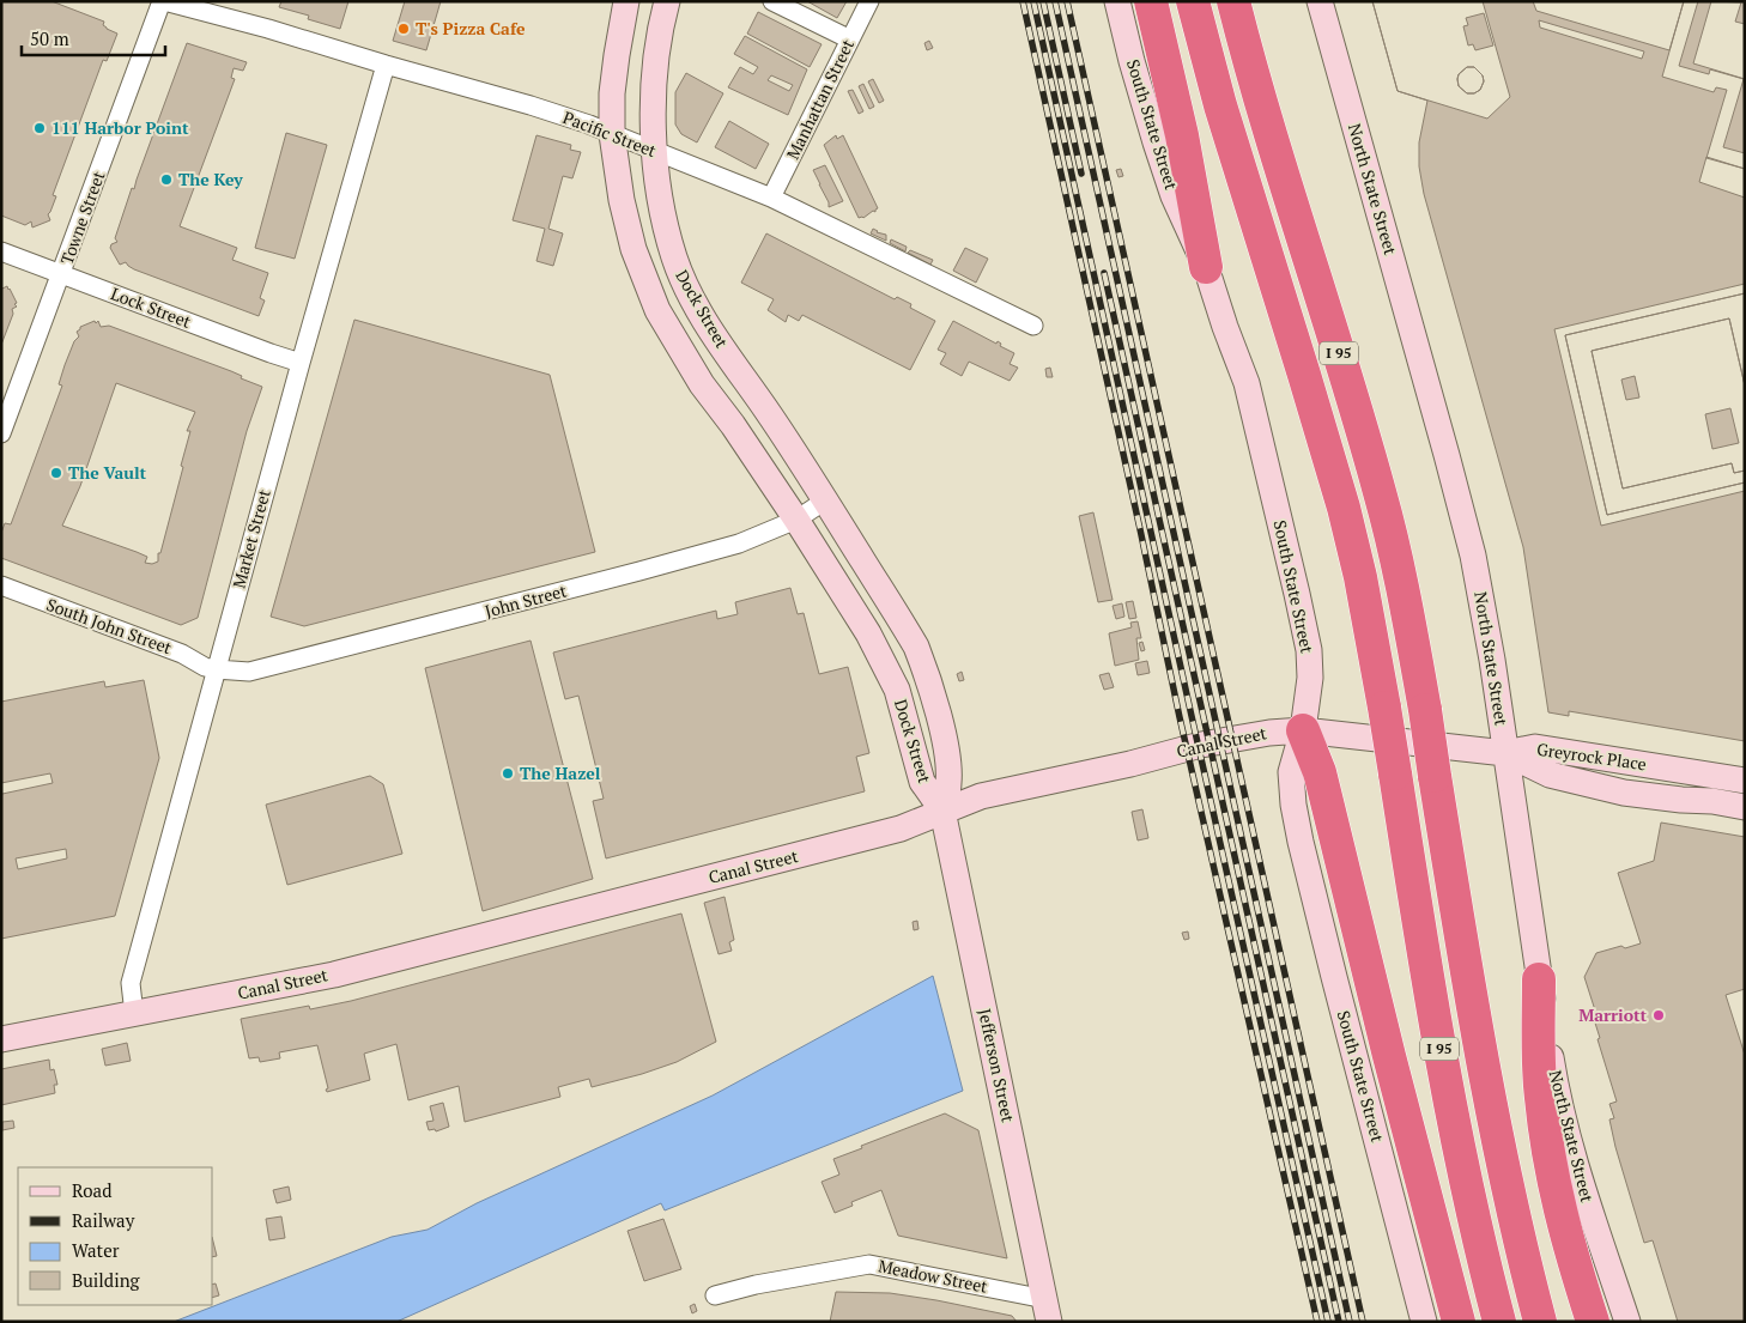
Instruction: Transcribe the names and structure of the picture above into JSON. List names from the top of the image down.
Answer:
{
  "streets": {
    "highway": ["I 95"],
    "street": [
      "Manhattan Street",
      "South State Street",
      "Pacific Street",
      "North State Street",
      "Towne Street",
      "Lock Street",
      "Dock Street",
      "Market Street",
      "John Street",
      "South John Street",
      "Canal Street",
      "Greyrock Place",
      "Jefferson Street",
      "Meadow Street"
    ]
  },
  "crossings": [
    ["Manhattan Street", "Pacific Street"],
    ["South State Street", "Canal Street"],
    ["Pacific Street", "Towne Street"],
    ["Pacific Street", "Dock Street"],
    ["Pacific Street", "Market Street"],
    ["North State Street", "Canal Street"],
    ["North State Street", "Greyrock Place"],
    ["Towne Street", "Lock Street"],
    ["Lock Street", "Market Street"],
    ["Dock Street", "John Street"],
    ["Dock Street", "Canal Street"],
    ["Dock Street", "Jefferson Street"],
    ["Market Street", "John Street"],
    ["Market Street", "South John Street"],
    ["Market Street", "Canal Street"],
    ["John Street", "South John Street"],
    ["Canal Street", "Greyrock Place"],
    ["Canal Street", "Jefferson Street"],
    ["Jefferson Street", "Meadow Street"]
  ],
  "places": [
    "T's Pizza Cafe",
    "111 Harbor Point",
    "The Key",
    "The Vault",
    "The Hazel",
    "Marriott"
  ],
  "legend": [
    "Road",
    "Railway",
    "Water",
    "Building"
  ],
  "scale_bar": "50 m"
}
